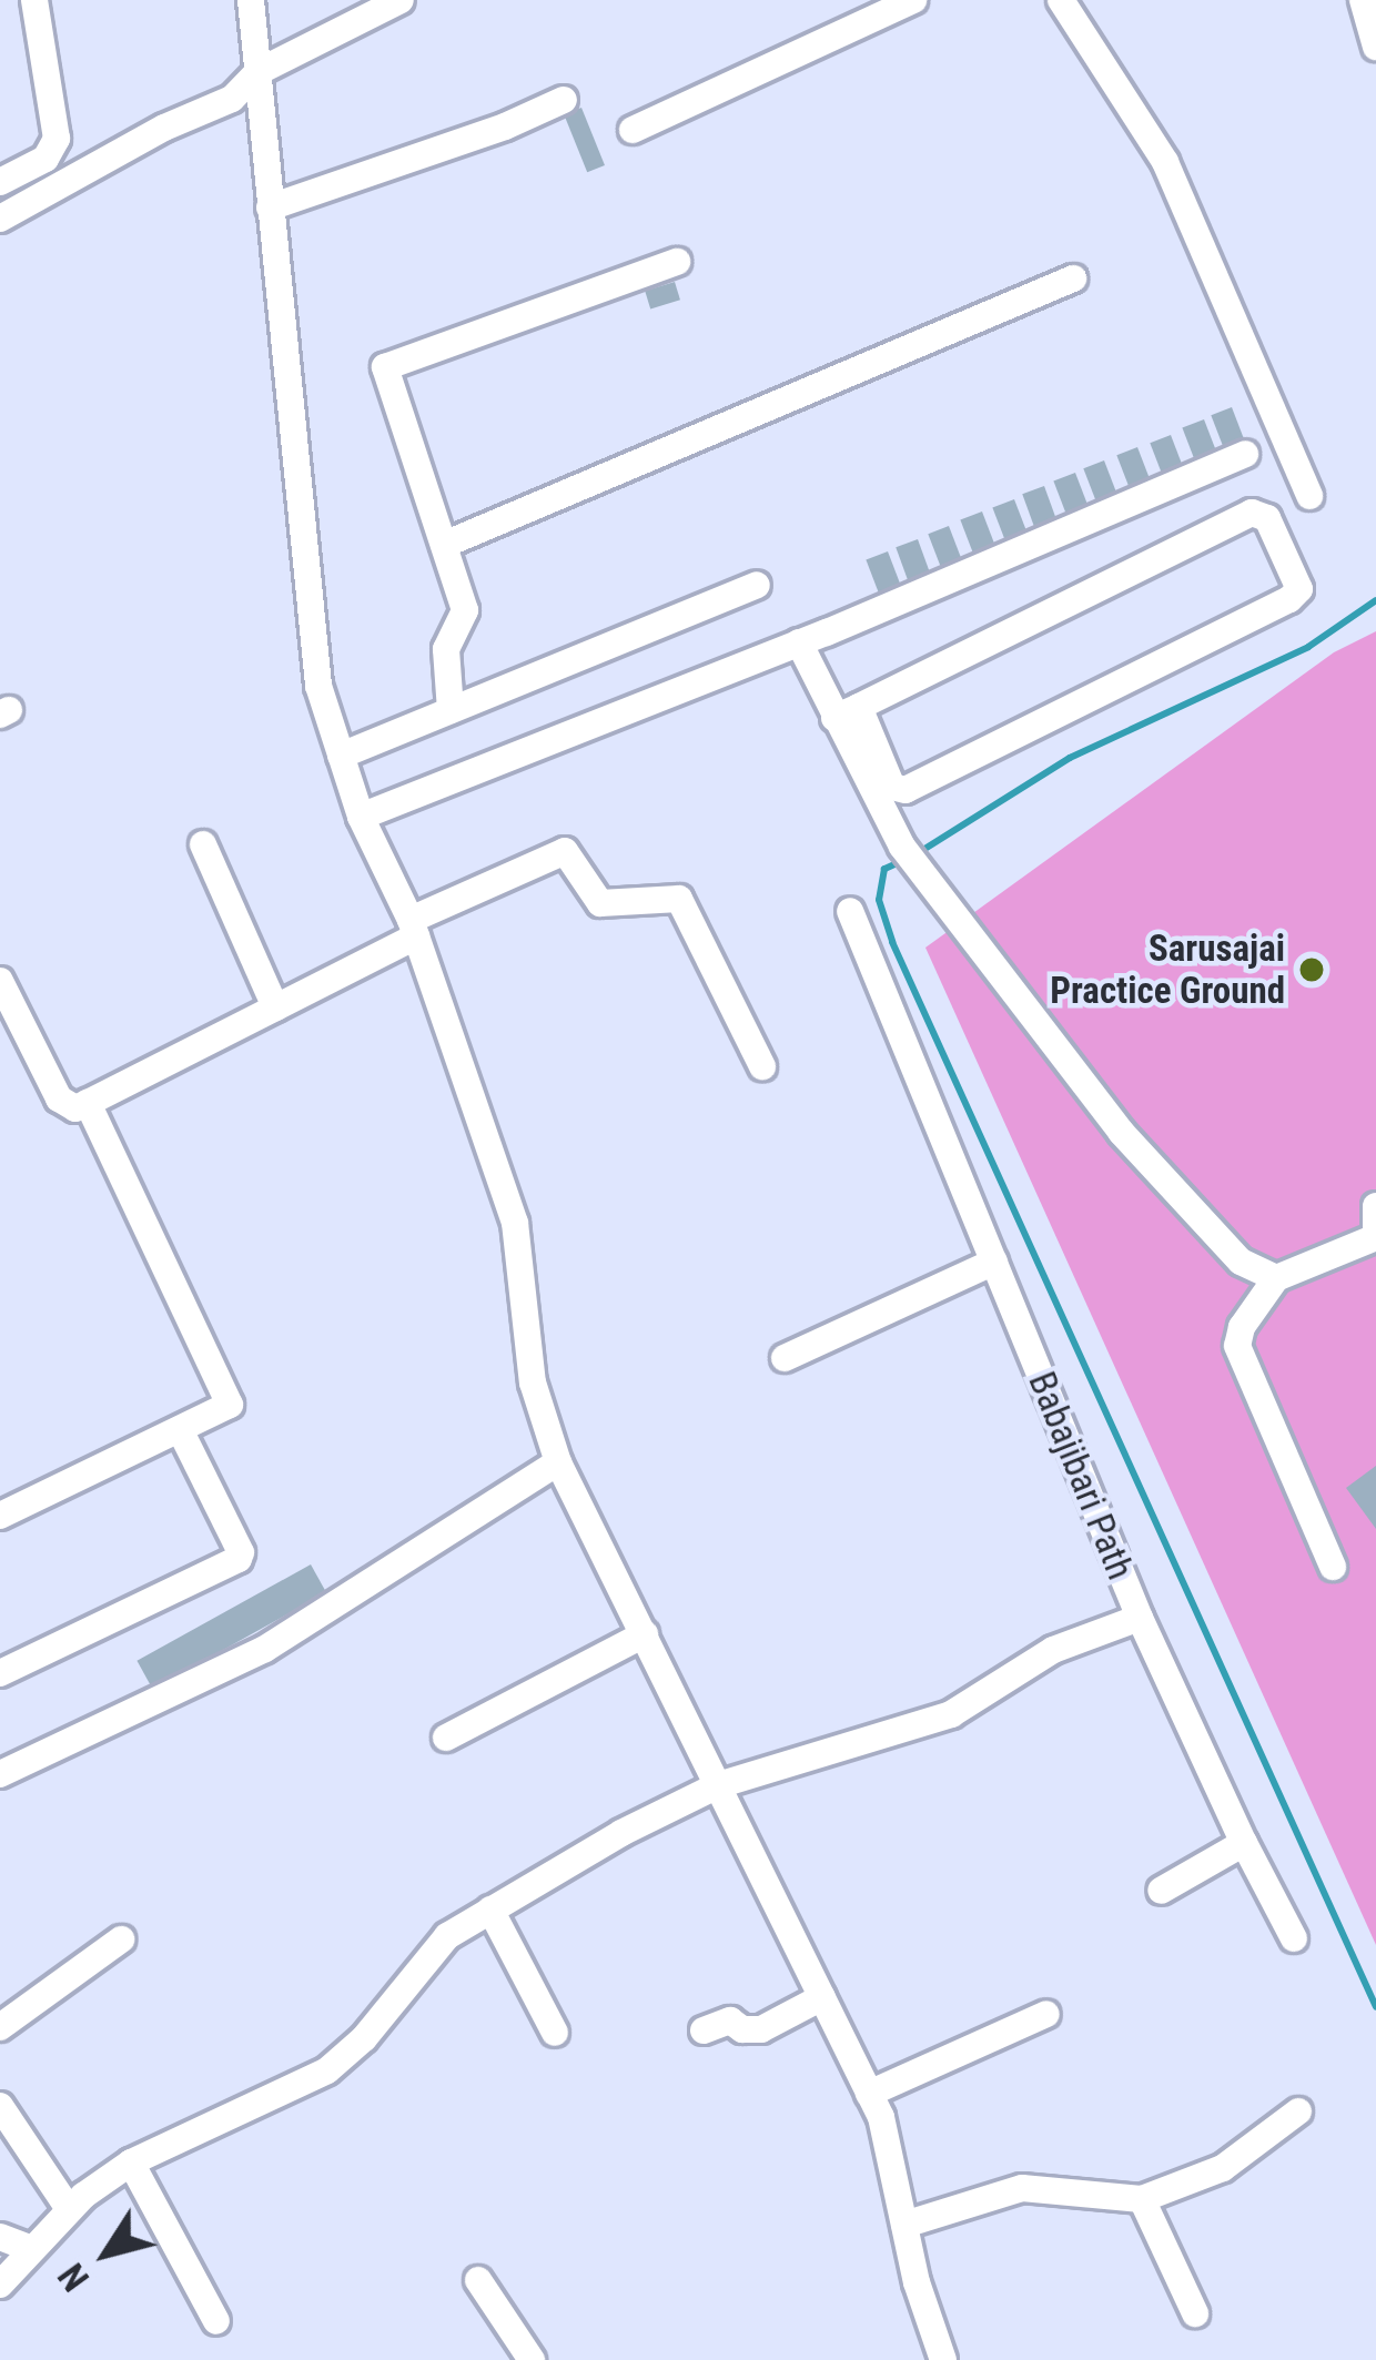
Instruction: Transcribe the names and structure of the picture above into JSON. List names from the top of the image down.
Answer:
{
  "streets": {
    "street": ["Babajibari Path"]
  },
  "places": ["Sarusajai Practice Ground"],
  "north": "bottom left"
}
